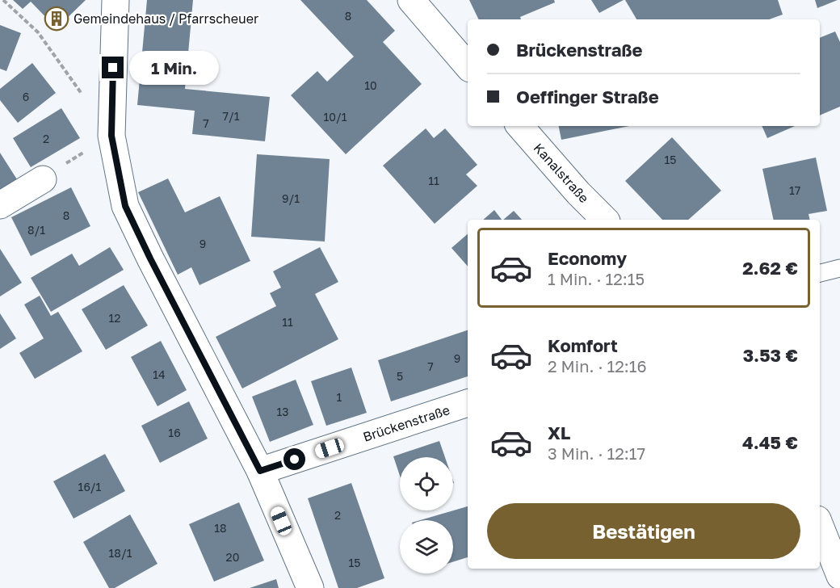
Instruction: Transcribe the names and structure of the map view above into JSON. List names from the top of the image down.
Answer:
{
  "streets": {
    "street": ["Kanalstraße", "Brückenstraße"]
  },
  "places": {
    "building": ["Gemeindehaus / Pfarrscheuer"]
  },
  "house_numbers": [
    "8",
    "10",
    "6",
    "7/1",
    "10/1",
    "7",
    "2",
    "15",
    "11",
    "17",
    "9/1",
    "8",
    "8/1",
    "9",
    "12",
    "11",
    "9",
    "7",
    "14",
    "5",
    "1",
    "13",
    "16",
    "16/1",
    "2",
    "18",
    "18/1",
    "20",
    "15"
  ],
  "page": {
    "banner": ["Brückenstraße", "Oeffinger Straße"],
    "bubble": "1 Min.",
    "list": [
      {
        "name": "Economy",
        "note": "1 Min. · 12:15",
        "value": "2.62 €"
      },
      {
        "name": "Komfort",
        "note": "2 Min. · 12:16",
        "value": "3.53 €"
      },
      {
        "name": "XL",
        "note": "3 Min. · 12:17",
        "value": "4.45 €"
      }
    ],
    "buttons": "Bestätigen"
  }
}
